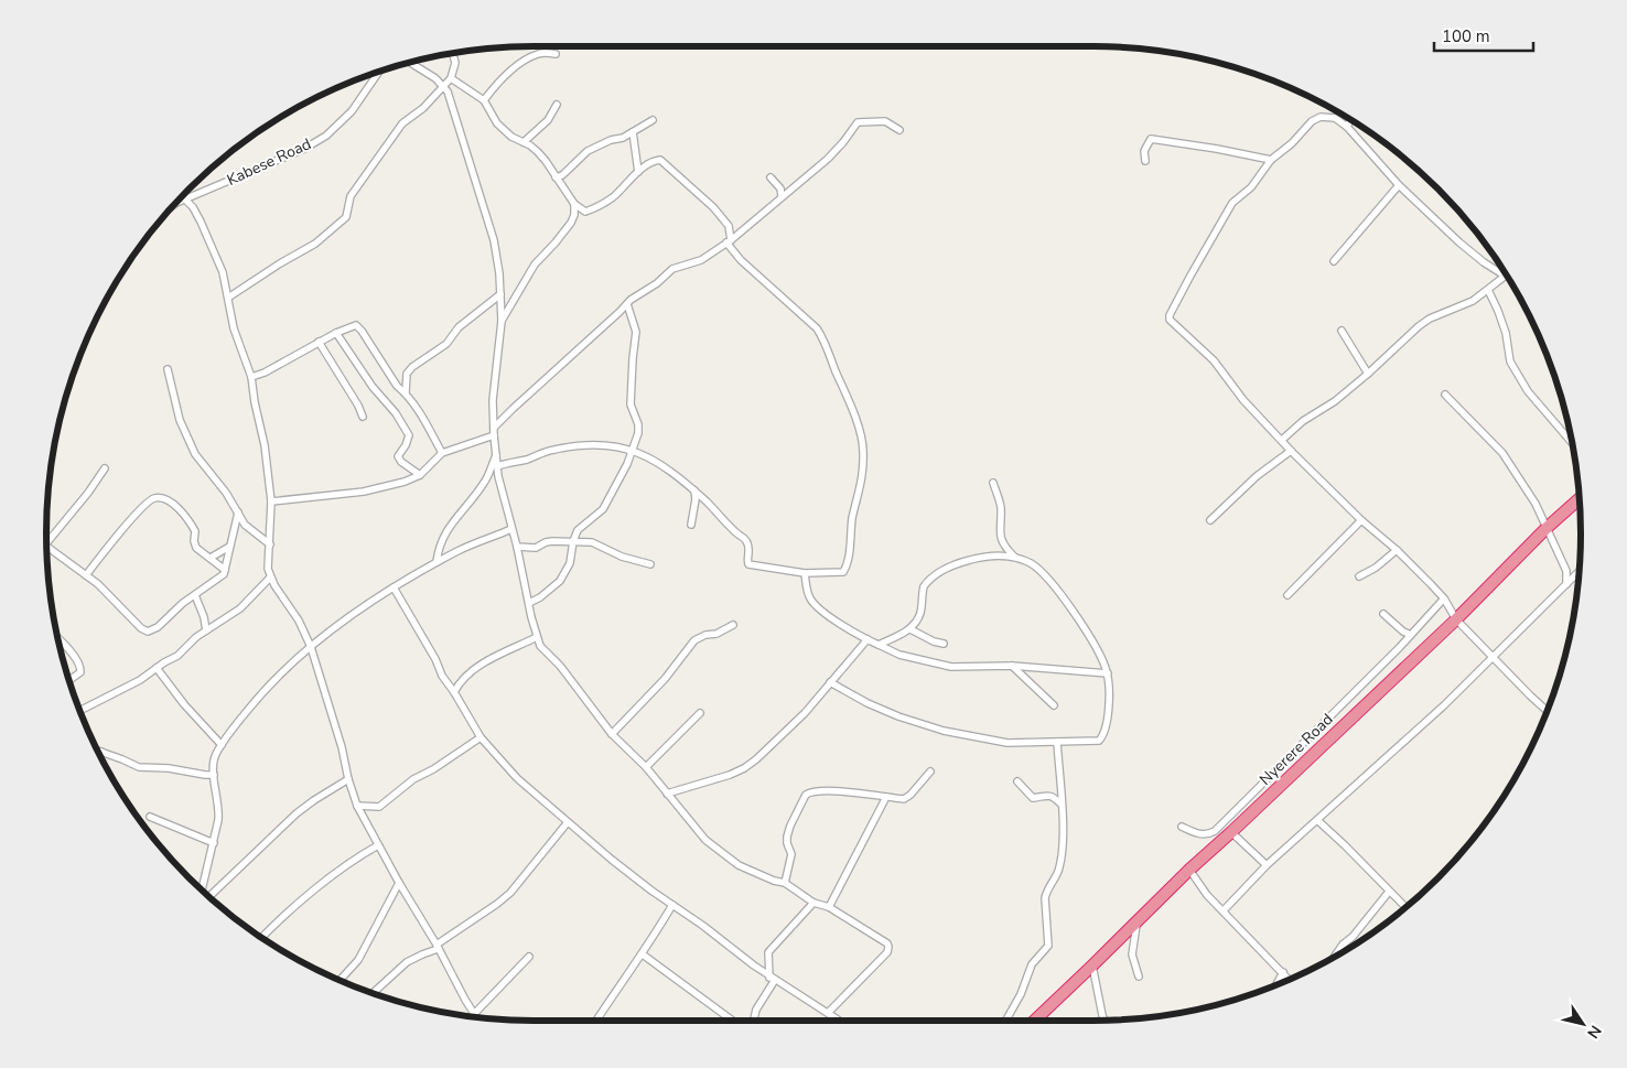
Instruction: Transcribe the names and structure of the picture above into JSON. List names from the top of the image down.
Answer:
{
  "streets": {
    "highway": ["Nyerere Road"],
    "street": ["Kabese Road"]
  },
  "scale_bar": "100 m",
  "north": "bottom right"
}
